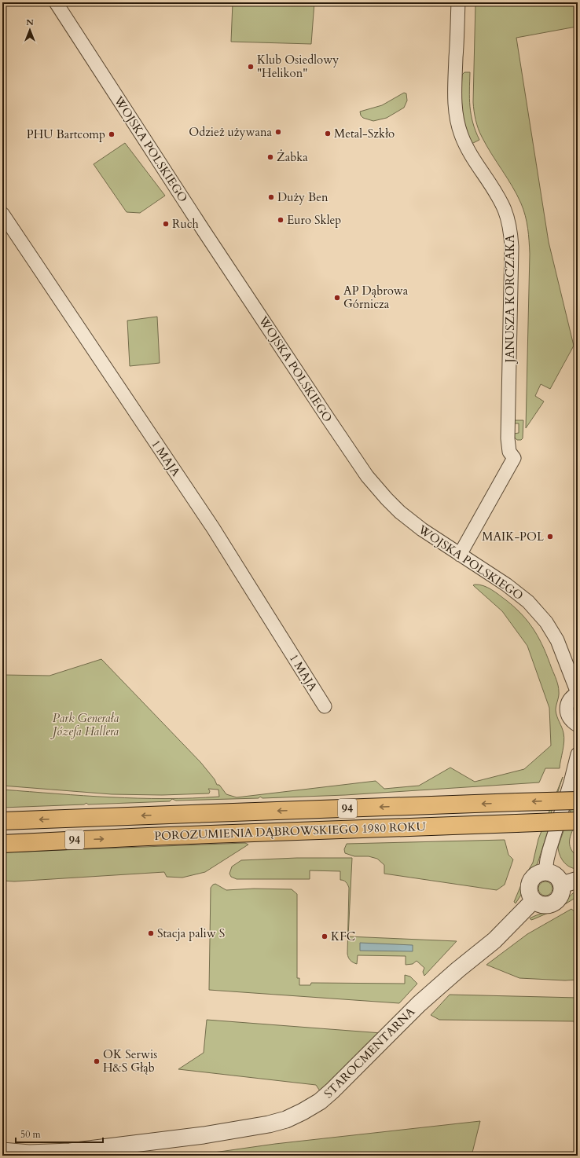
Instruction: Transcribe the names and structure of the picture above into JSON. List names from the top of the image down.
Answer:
{
  "streets": {
    "main road": ["94", "POROZUMIENIA DĄBROWSKIEGO 1980 ROKU"],
    "street": [
      "WOJSKA POLSKIEGO",
      "JANUSZA KORCZAKA",
      "1 MAJA",
      "STAROCMENTARNA"
    ]
  },
  "crossings": [
    ["WOJSKA POLSKIEGO", "JANUSZA KORCZAKA"]
  ],
  "parks": ["Park Generała Józefa Hallera"],
  "places": [
    "Klub Osiedlowy \"Helikon\"",
    "Odzież używana",
    "Metal-Szkło",
    "PHU Bartcomp",
    "Żabka",
    "Duży Ben",
    "Euro Sklep",
    "Ruch",
    "AP Dąbrowa Górnicza",
    "MAIK-POL",
    "Stacja paliw S",
    "KFC",
    "OK Serwis H&S Głąb"
  ],
  "scale_bar": "50 m",
  "north": "top"
}
